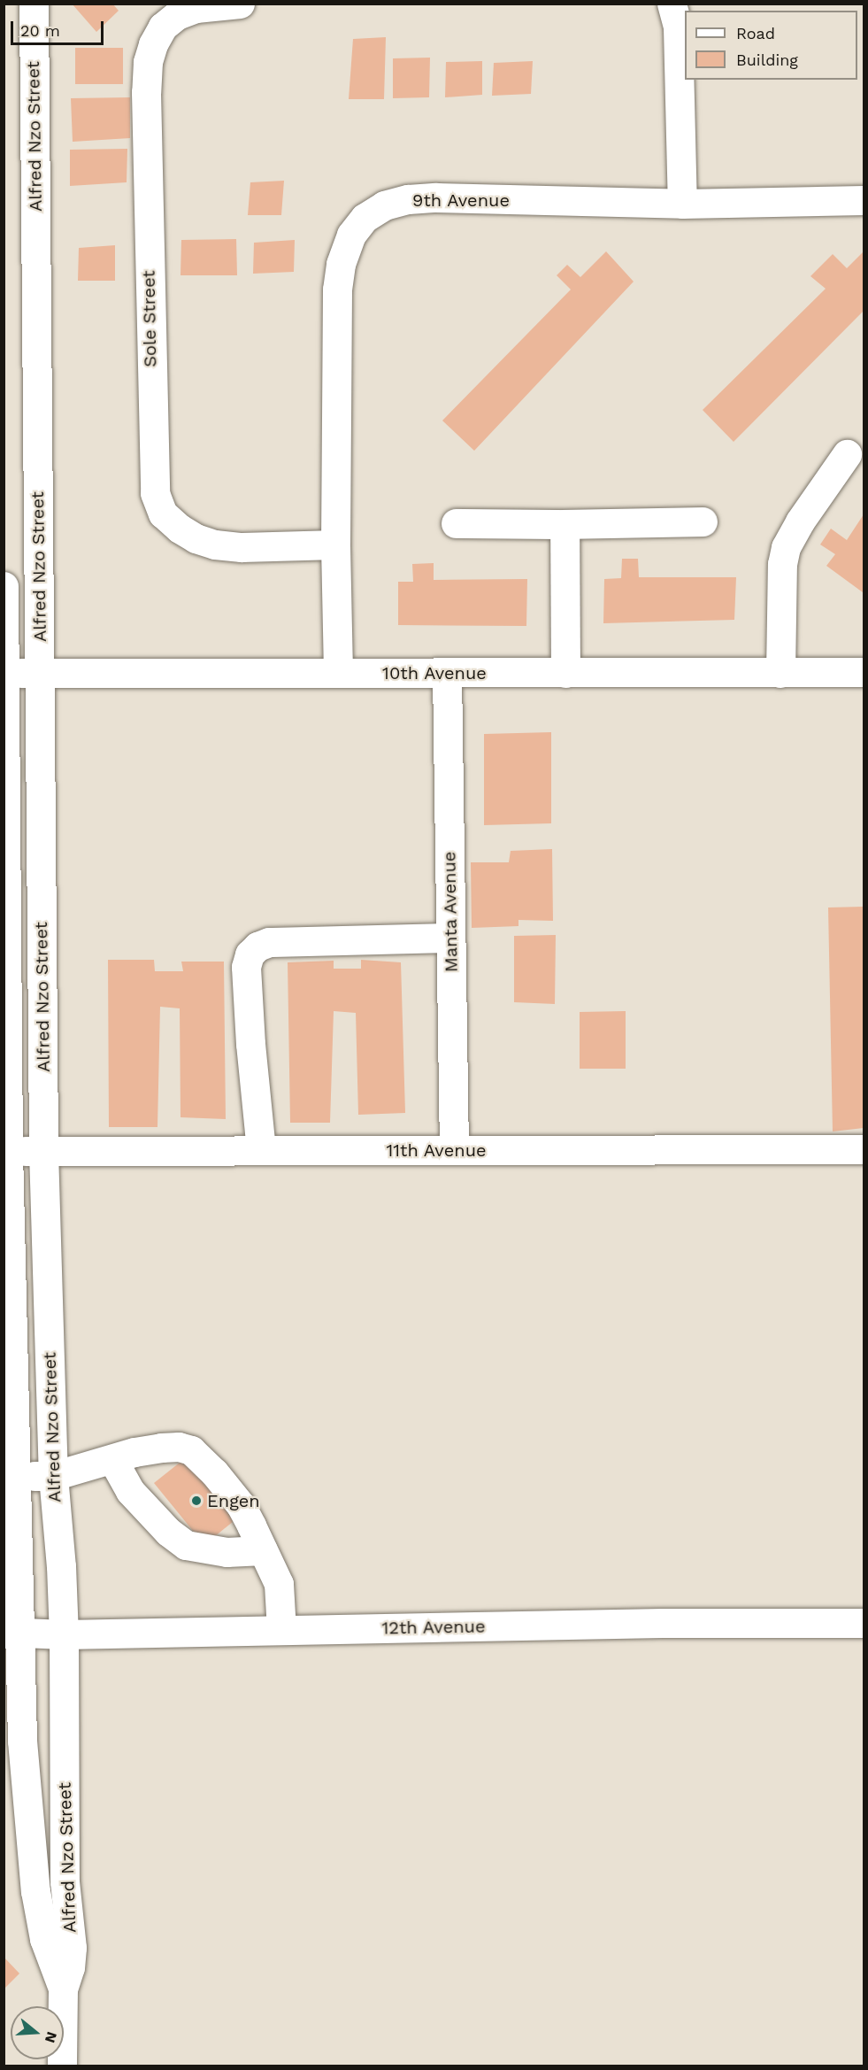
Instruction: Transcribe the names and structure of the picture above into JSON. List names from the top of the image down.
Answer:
{
  "streets": {
    "street": [
      "Alfred Nzo Street",
      "9th Avenue",
      "Sole Street",
      "10th Avenue",
      "Manta Avenue",
      "11th Avenue",
      "12th Avenue"
    ]
  },
  "crossings": [
    ["Alfred Nzo Street", "10th Avenue"],
    ["Alfred Nzo Street", "11th Avenue"],
    ["Alfred Nzo Street", "12th Avenue"],
    ["9th Avenue", "Sole Street"],
    ["9th Avenue", "10th Avenue"],
    ["10th Avenue", "Manta Avenue"],
    ["Manta Avenue", "11th Avenue"]
  ],
  "places": ["Engen"],
  "legend": ["Road", "Building"],
  "scale_bar": "20 m",
  "north": "right"
}
